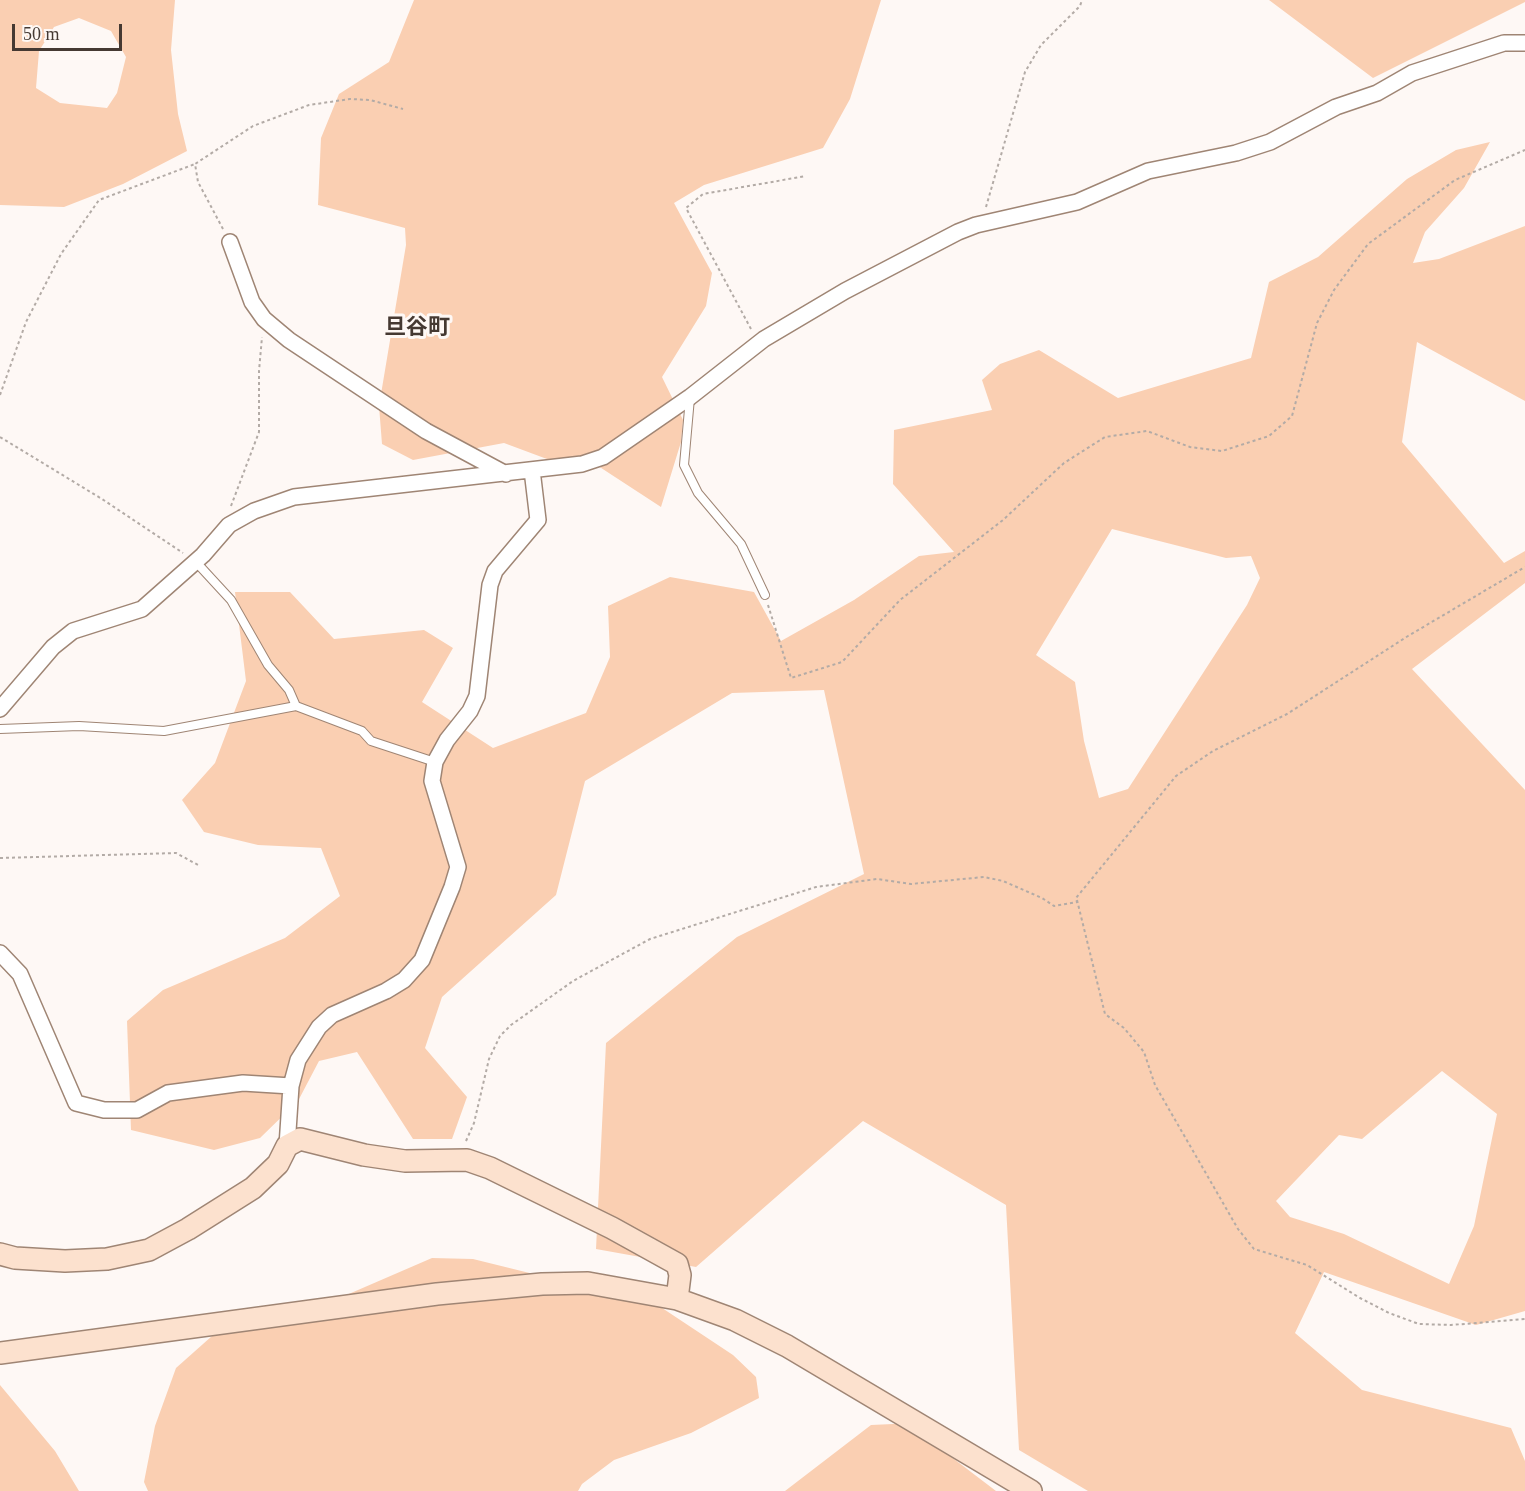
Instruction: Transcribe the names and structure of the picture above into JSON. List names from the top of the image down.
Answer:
{
  "districts": ["旦谷町"],
  "scale_bar": "50 m"
}
